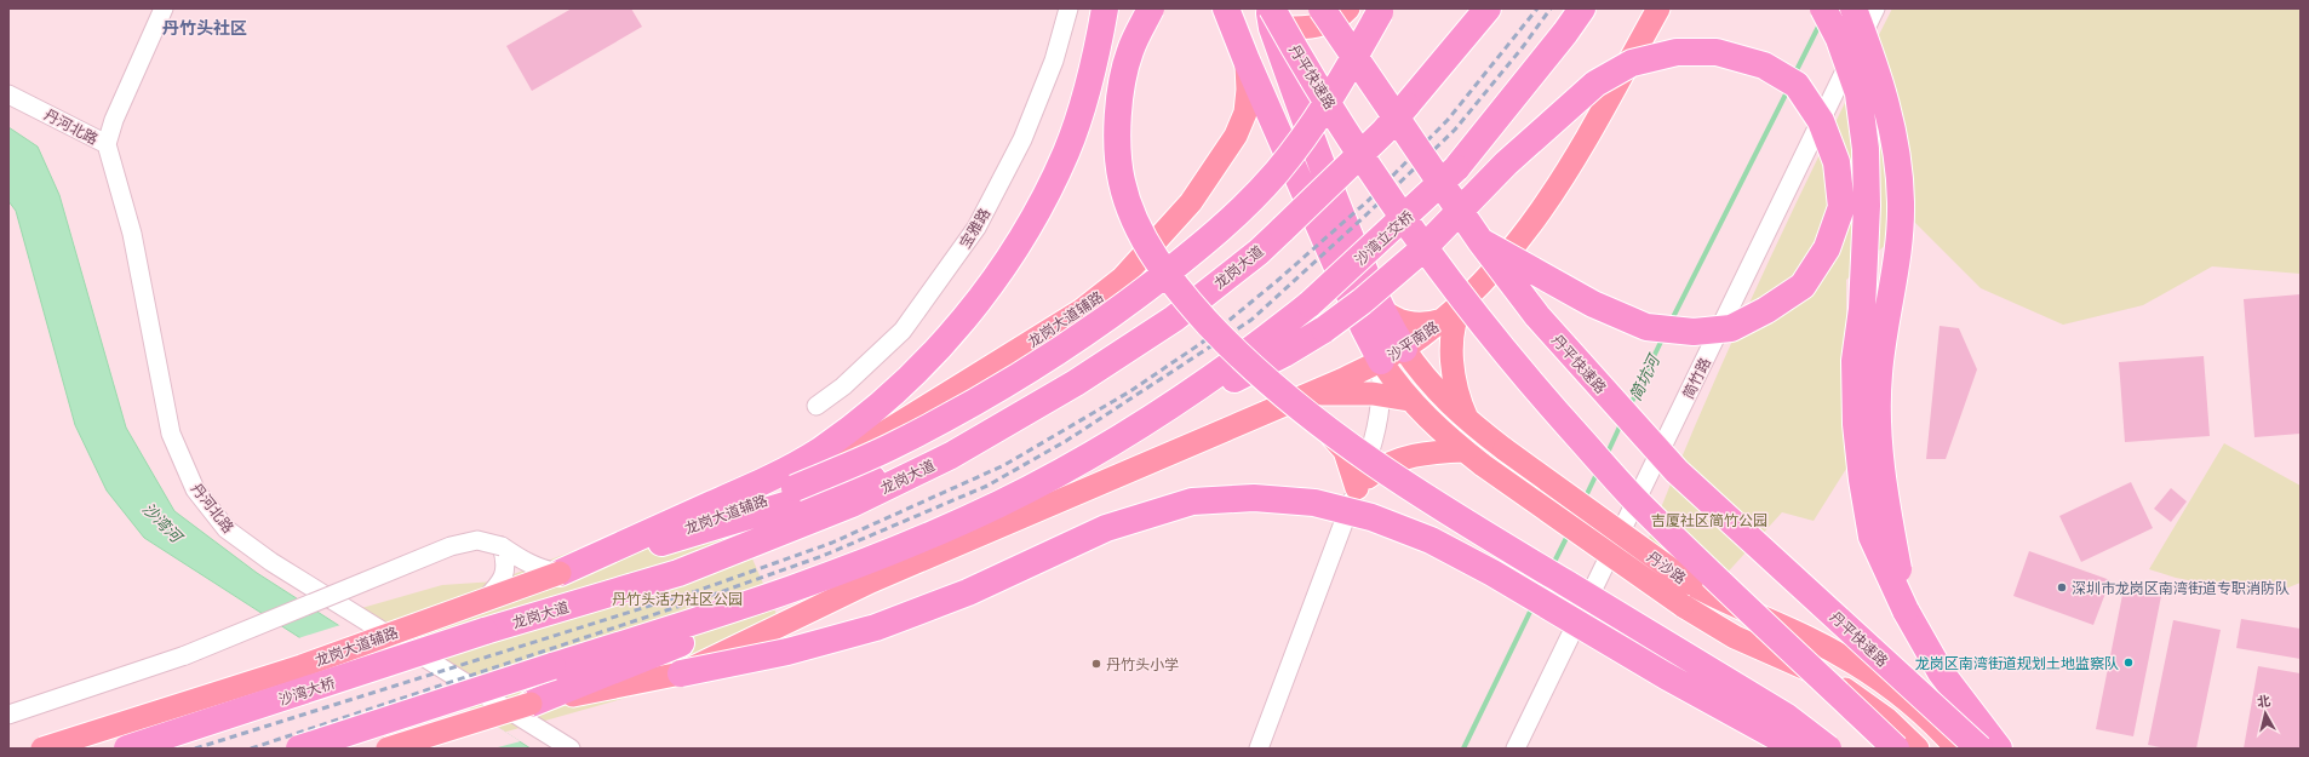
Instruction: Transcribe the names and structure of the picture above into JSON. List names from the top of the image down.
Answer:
{
  "streets": {
    "highway": [
      "丹平快速路",
      "沙湾立交桥",
      "龙岗大道",
      "沙湾大桥"
    ],
    "main road": ["龙岗大道辅路", "沙平南路", "丹沙路"],
    "street": ["丹河北路", "宝雅路", "简竹路"]
  },
  "crossings": [
    ["龙岗大道", "沙湾大桥"],
    ["沙平南路", "丹沙路"]
  ],
  "districts": ["丹竹头社区"],
  "water": ["简坑河", "沙湾河"],
  "parks": ["吉厦社区简竹公园", "丹竹头活力社区公园"],
  "places": ["深圳市龙岗区南湾街道专职消防队", "龙岗区南湾街道规划土地监察队", "丹竹头小学"],
  "north": "top"
}
